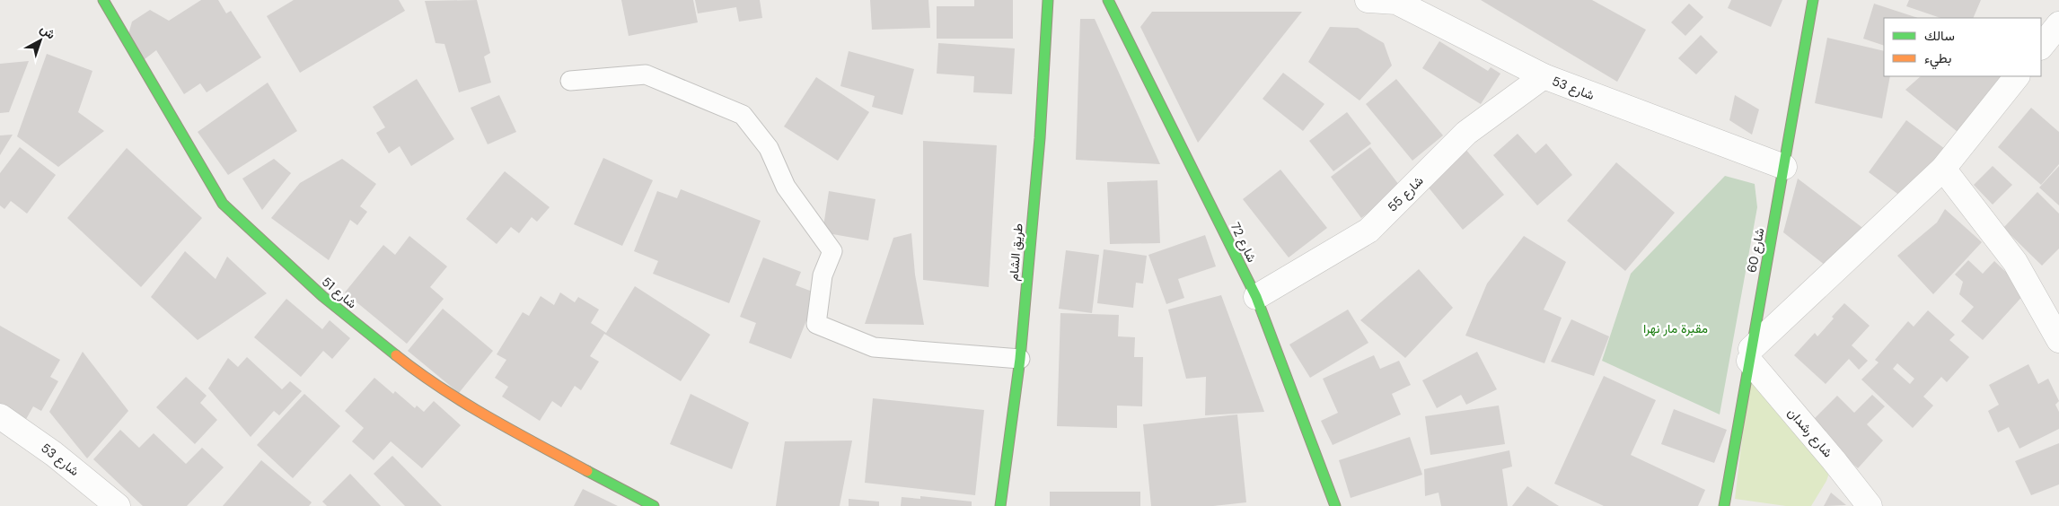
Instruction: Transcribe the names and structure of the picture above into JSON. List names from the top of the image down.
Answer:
{
  "streets": {
    "street": [
      "شارع 53",
      "شارع 55",
      "شارع 72",
      "شارع 60",
      "طريق الشام",
      "شارع 51",
      "شارع رشدان"
    ]
  },
  "crossings": [
    ["شارع 53", "شارع 55"],
    ["شارع 53", "شارع 60"],
    ["شارع 55", "شارع 72"],
    ["شارع 60", "شارع رشدان"]
  ],
  "parks": ["مقبرة مار نهرا"],
  "legend": ["سالك", "بطيء"],
  "north": "top right"
}
